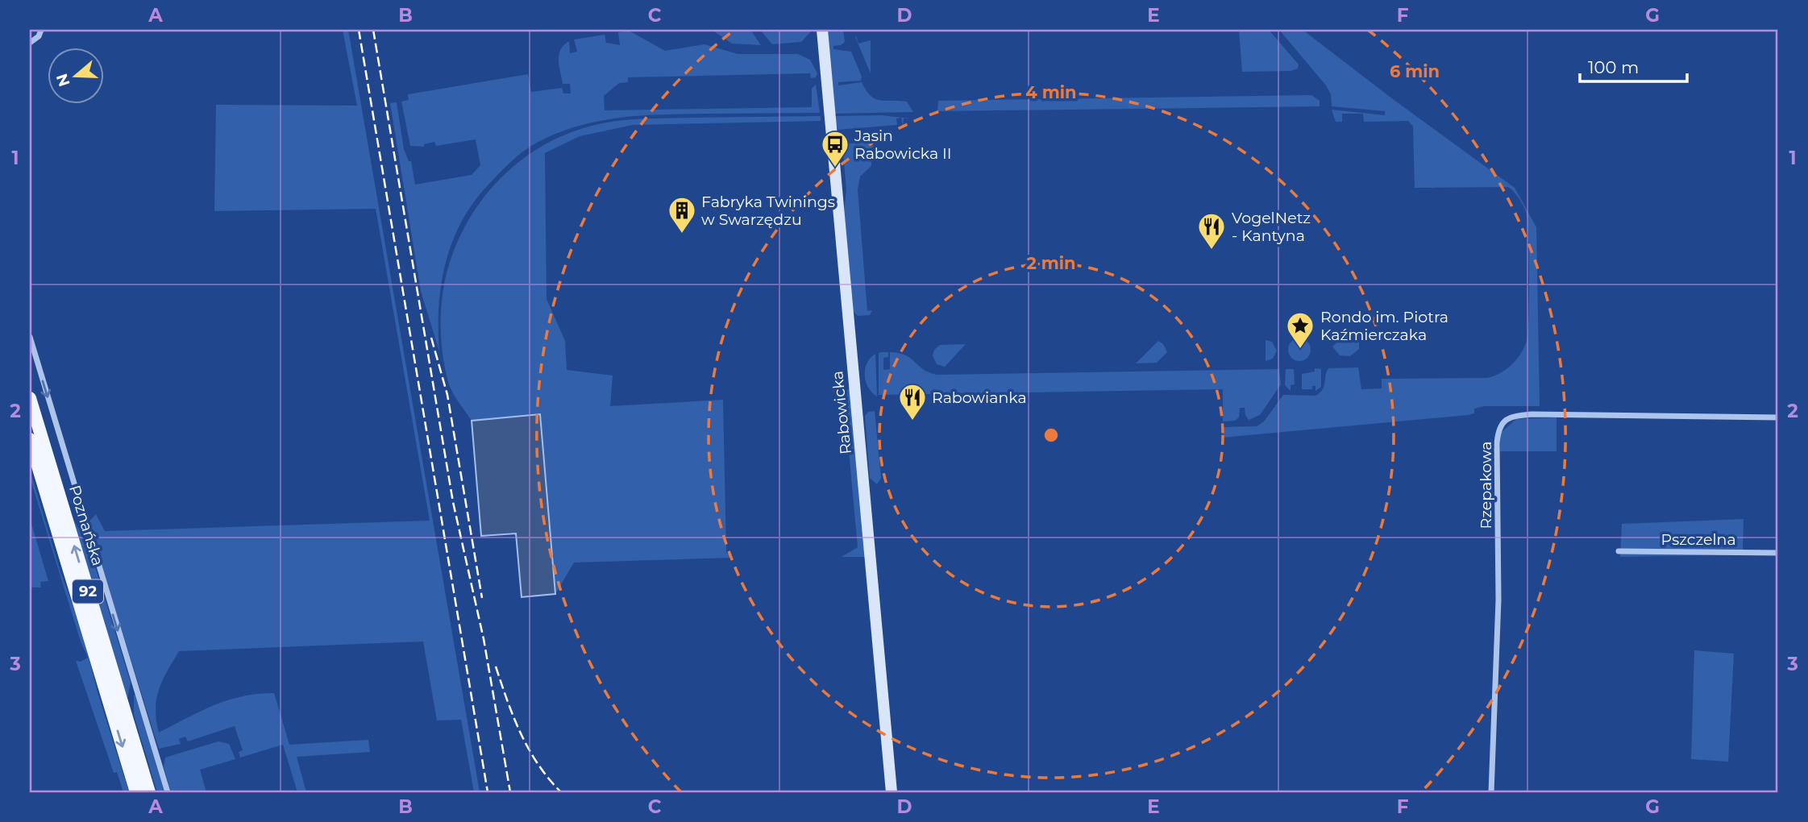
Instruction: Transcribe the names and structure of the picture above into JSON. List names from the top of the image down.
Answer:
{
  "streets": {
    "main road": ["Poznańska", "92"],
    "street": ["Rabowicka", "Rzepakowa", "Pszczelna"]
  },
  "places": {
    "bus stop": ["Jasin Rabowicka II"],
    "building": ["Fabryka Twinings w Swarzędzu"],
    "restaurant": ["VogelNetz - Kantyna", "Rabowianka"],
    "place": ["Rondo im. Piotra Kaźmierczaka"]
  },
  "scale_bar": "100 m",
  "north": "left",
  "grid": {
    "columns": [
      "A",
      "B",
      "C",
      "D",
      "E",
      "F",
      "G"
    ],
    "rows": ["1", "2", "3"]
  },
  "rings": ["6 min", "4 min", "2 min"]
}
